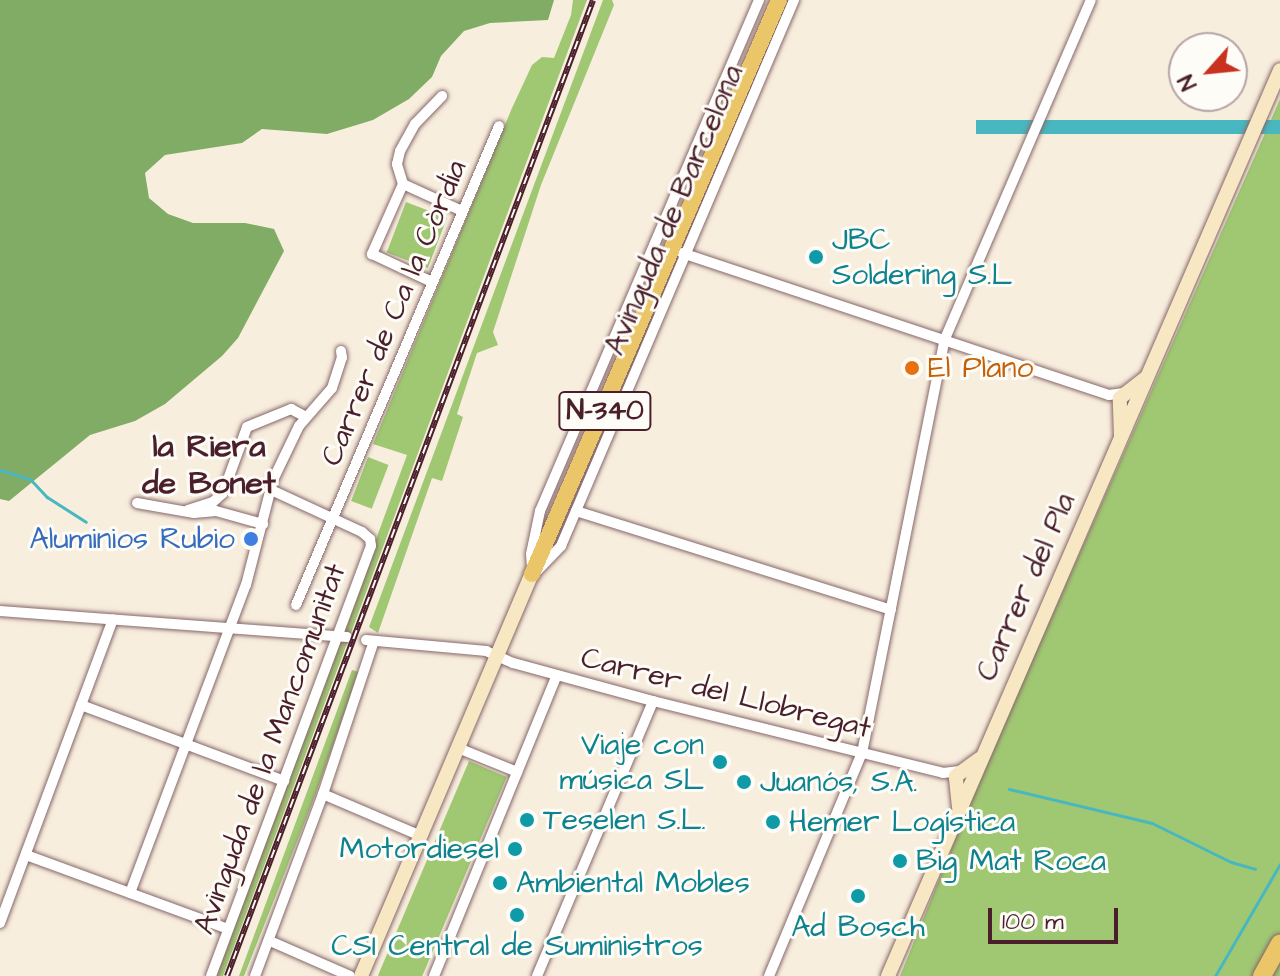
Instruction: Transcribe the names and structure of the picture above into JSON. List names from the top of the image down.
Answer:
{
  "streets": {
    "main road": ["Avinguda de Barcelona", "N-340", "Carrer del Pla"],
    "street": ["Carrer de Ca la Còrdia", "Carrer del Llobregat", "Avinguda de la Mancomunitat"]
  },
  "crossings": [
    ["Avinguda de Barcelona", "Carrer del Llobregat"],
    ["Carrer de Ca la Còrdia", "Avinguda de la Mancomunitat"],
    ["Carrer del Pla", "Carrer del Llobregat"]
  ],
  "districts": ["la Riera de Bonet"],
  "places": [
    "JBC Soldering S.L",
    "El Plano",
    "Aluminios Rubio",
    "Viaje con música SL",
    "Juanós, S.A.",
    "Teselen S.L.",
    "Hemer Logística",
    "Motordiesel",
    "Big Mat Roca",
    "Ambiental Mobles",
    "Ad Bosch",
    "CSI Central de Suministros"
  ],
  "scale_bar": "100 m",
  "north": "bottom left"
}
